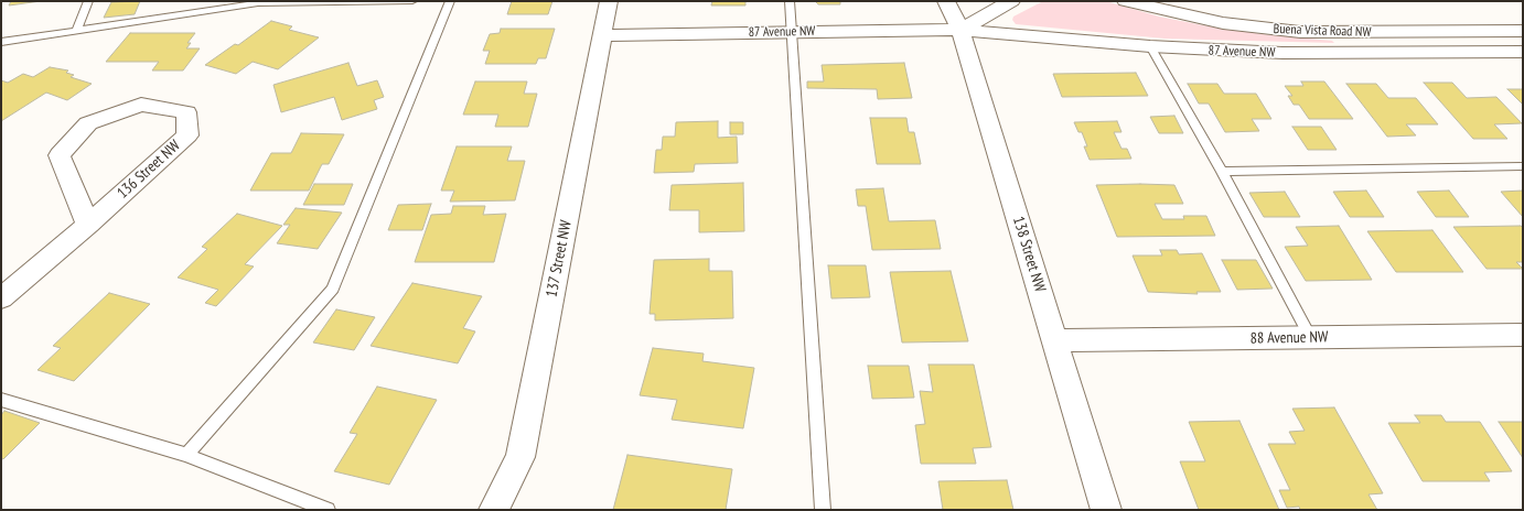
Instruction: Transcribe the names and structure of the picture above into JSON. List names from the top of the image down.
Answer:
{
  "streets": {
    "street": [
      "Buena Vista Road NW",
      "87 Avenue NW",
      "136 Street NW",
      "138 Street NW",
      "137 Street NW",
      "88 Avenue NW"
    ]
  },
  "crossings": [
    ["87 Avenue NW", "138 Street NW"],
    ["87 Avenue NW", "137 Street NW"],
    ["138 Street NW", "88 Avenue NW"]
  ]
}
